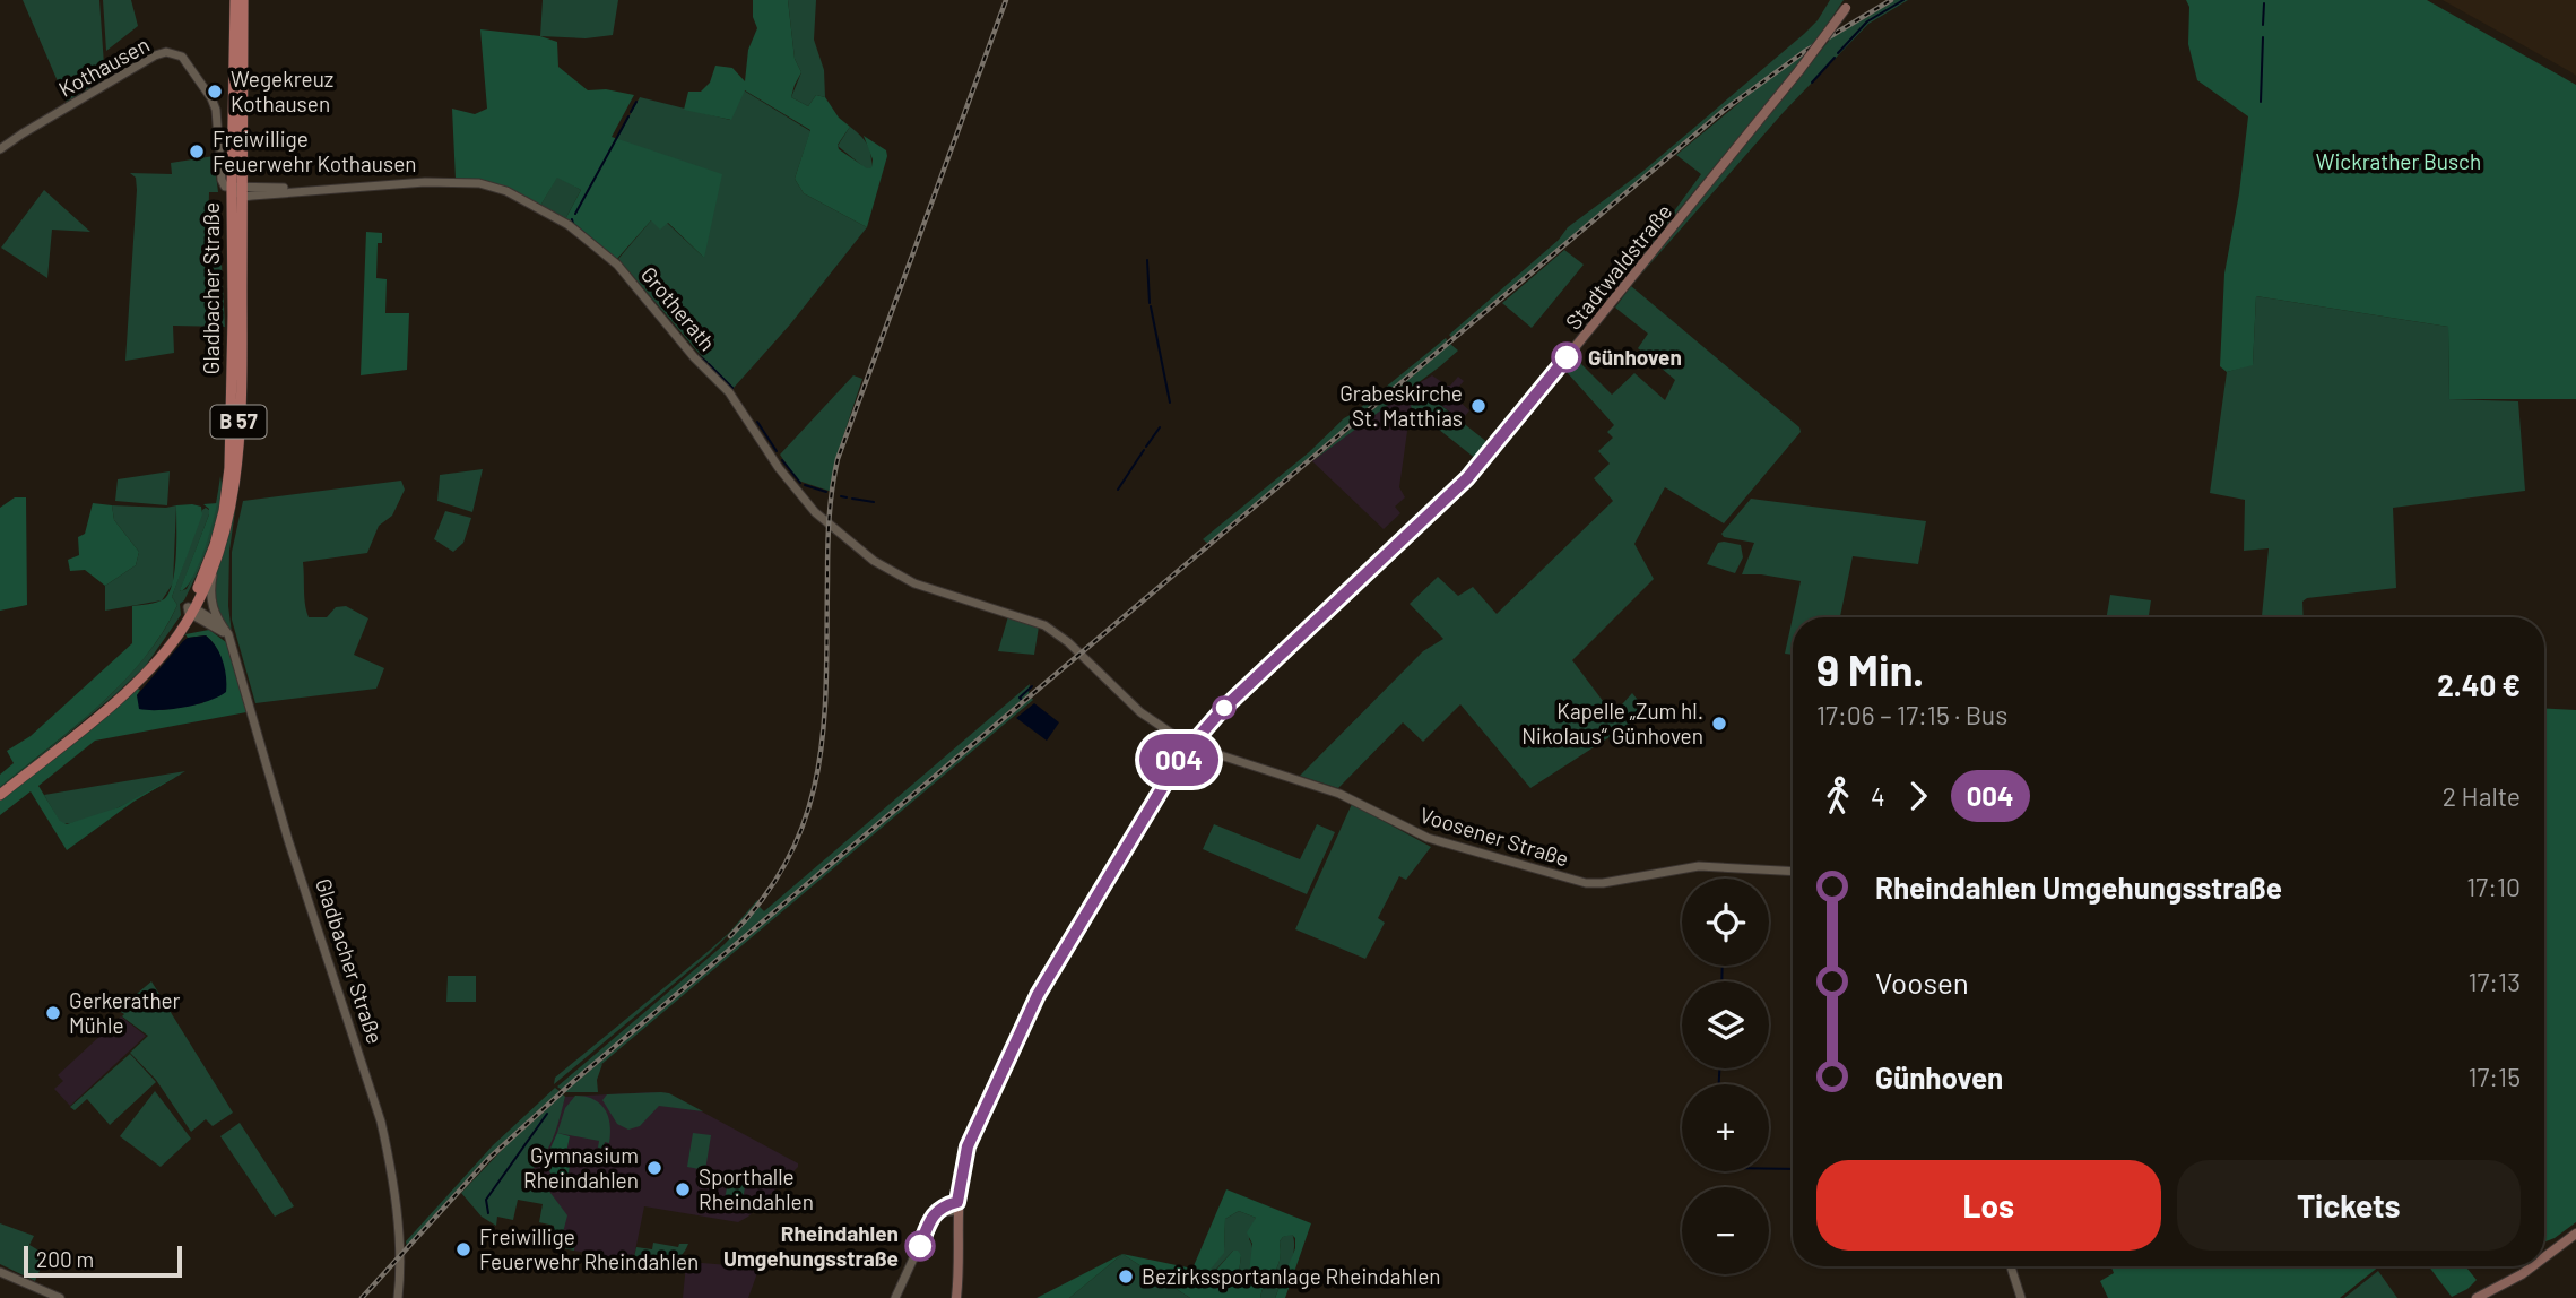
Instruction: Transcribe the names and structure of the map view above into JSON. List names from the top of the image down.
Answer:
{
  "streets": {
    "main road": ["Stadtwaldstraße", "Gladbacher Straße", "B 57"],
    "street": ["Kothausen", "Grotherath", "Voosener Straße"]
  },
  "crossings": [
    ["Stadtwaldstraße", "Voosener Straße"],
    ["Gladbacher Straße", "Grotherath"],
    ["Gladbacher Straße", "B 57"],
    ["Grotherath", "Voosener Straße"]
  ],
  "parks": ["Wickrather Busch"],
  "places": [
    "Wegekreuz Kothausen",
    "Freiwillige Feuerwehr Kothausen",
    "Günhoven",
    "Grabeskirche St. Matthias",
    "Kapelle „Zum hl. Nikolaus“ Günhoven",
    "Gerkerather Mühle",
    "Gymnasium Rheindahlen",
    "Sporthalle Rheindahlen",
    "Rheindahlen Umgehungsstraße",
    "Freiwillige Feuerwehr Rheindahlen",
    "Bezirkssportanlage Rheindahlen"
  ],
  "lines": ["bus line 004"],
  "scale_bar": "200 m",
  "page": {
    "on_map": "004",
    "heading": ["9 Min.", "17:06 – 17:15 · Bus", "2.40 €"],
    "legs": ["4", "004", "2 Halte"],
    "list": [
      {
        "name": "Rheindahlen Umgehungsstraße",
        "value": "17:10"
      },
      {
        "name": "Voosen",
        "value": "17:13"
      },
      {
        "name": "Günhoven",
        "value": "17:15"
      }
    ],
    "map_buttons": ["+", "−"],
    "buttons": ["Los", "Tickets"],
    "scale": "200 m"
  }
}
